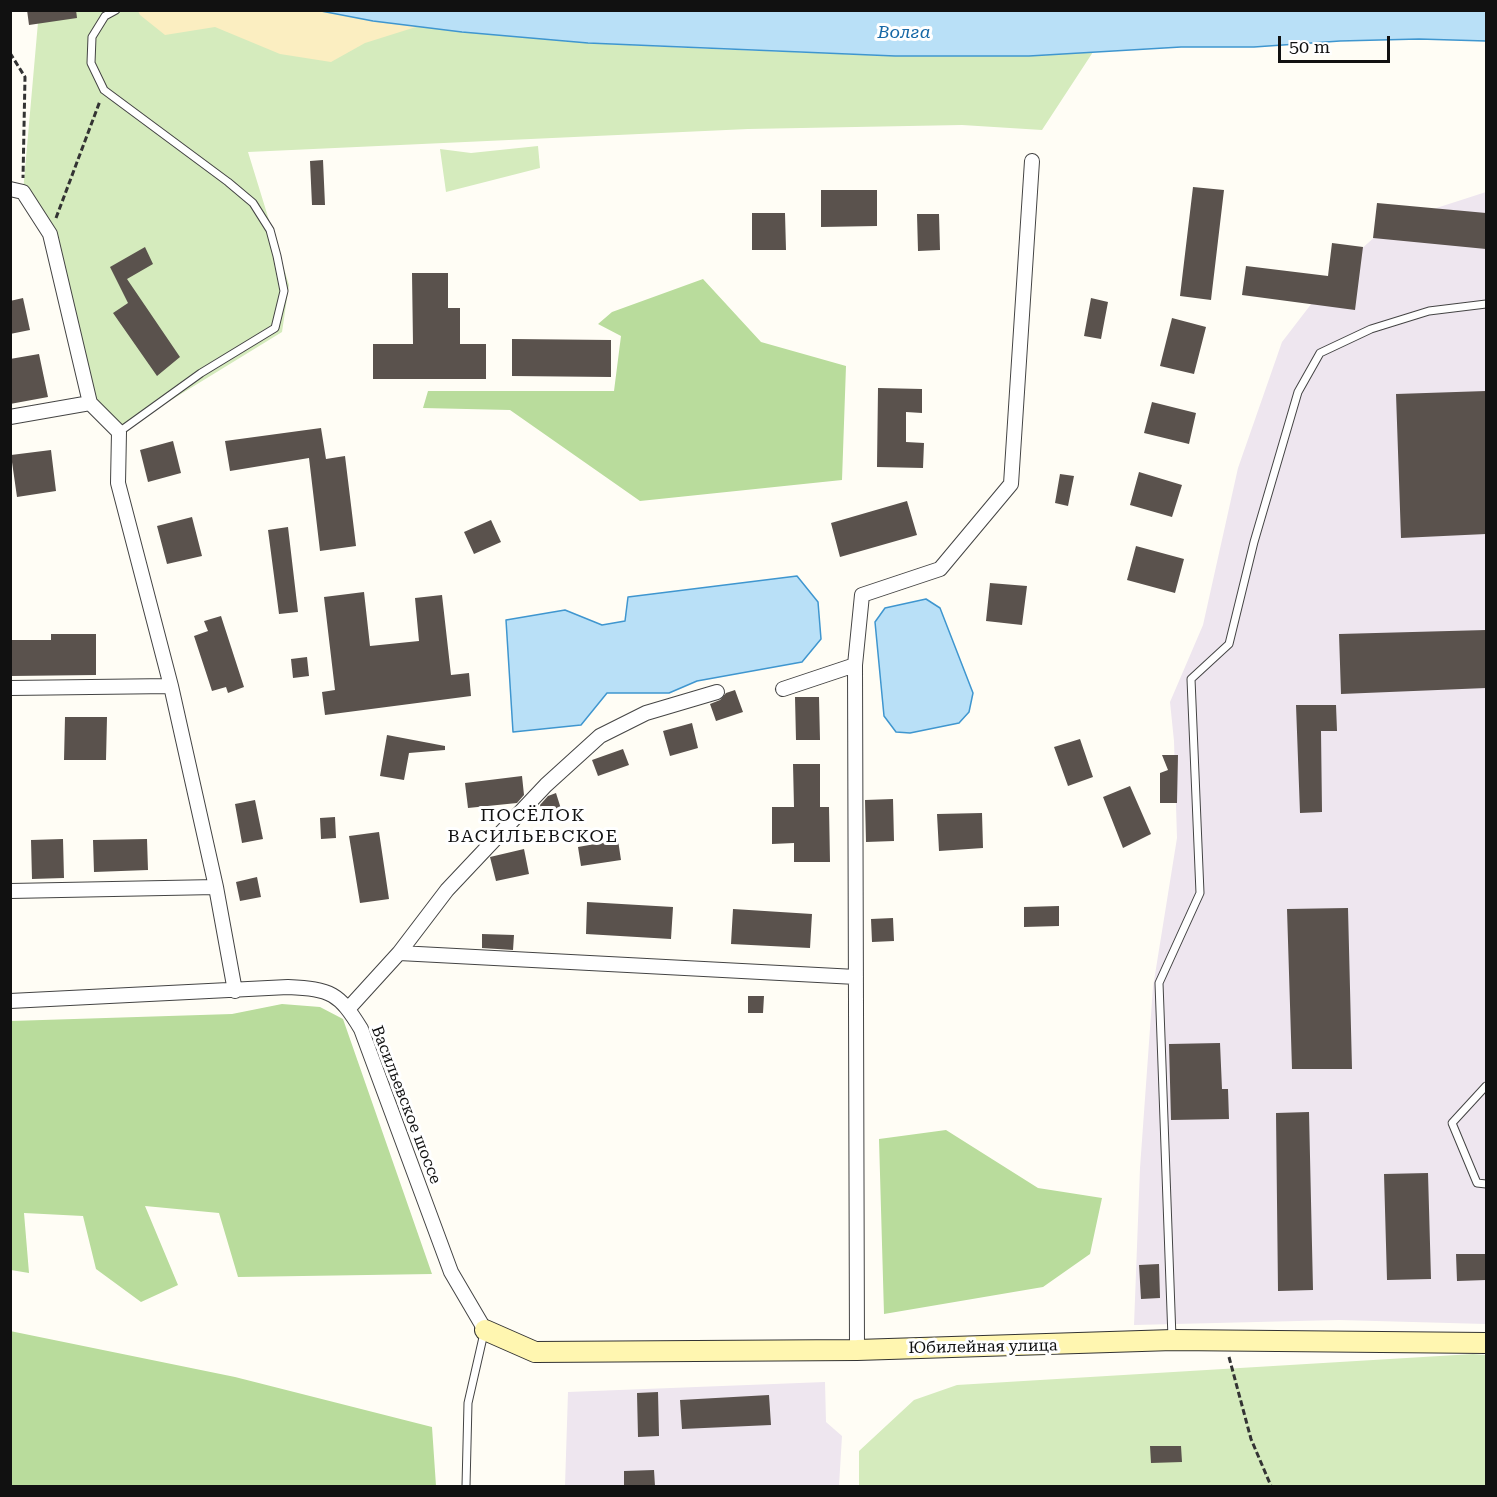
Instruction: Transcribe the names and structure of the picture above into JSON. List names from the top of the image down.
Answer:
{
  "streets": {
    "street": ["Васильевское шоссе", "Юбилейная улица"]
  },
  "crossings": [
    ["Васильевское шоссе", "Юбилейная улица"]
  ],
  "districts": ["ПОСЁЛОК ВАСИЛЬЕВСКОЕ"],
  "water": ["Волга"],
  "scale_bar": "50 m"
}
